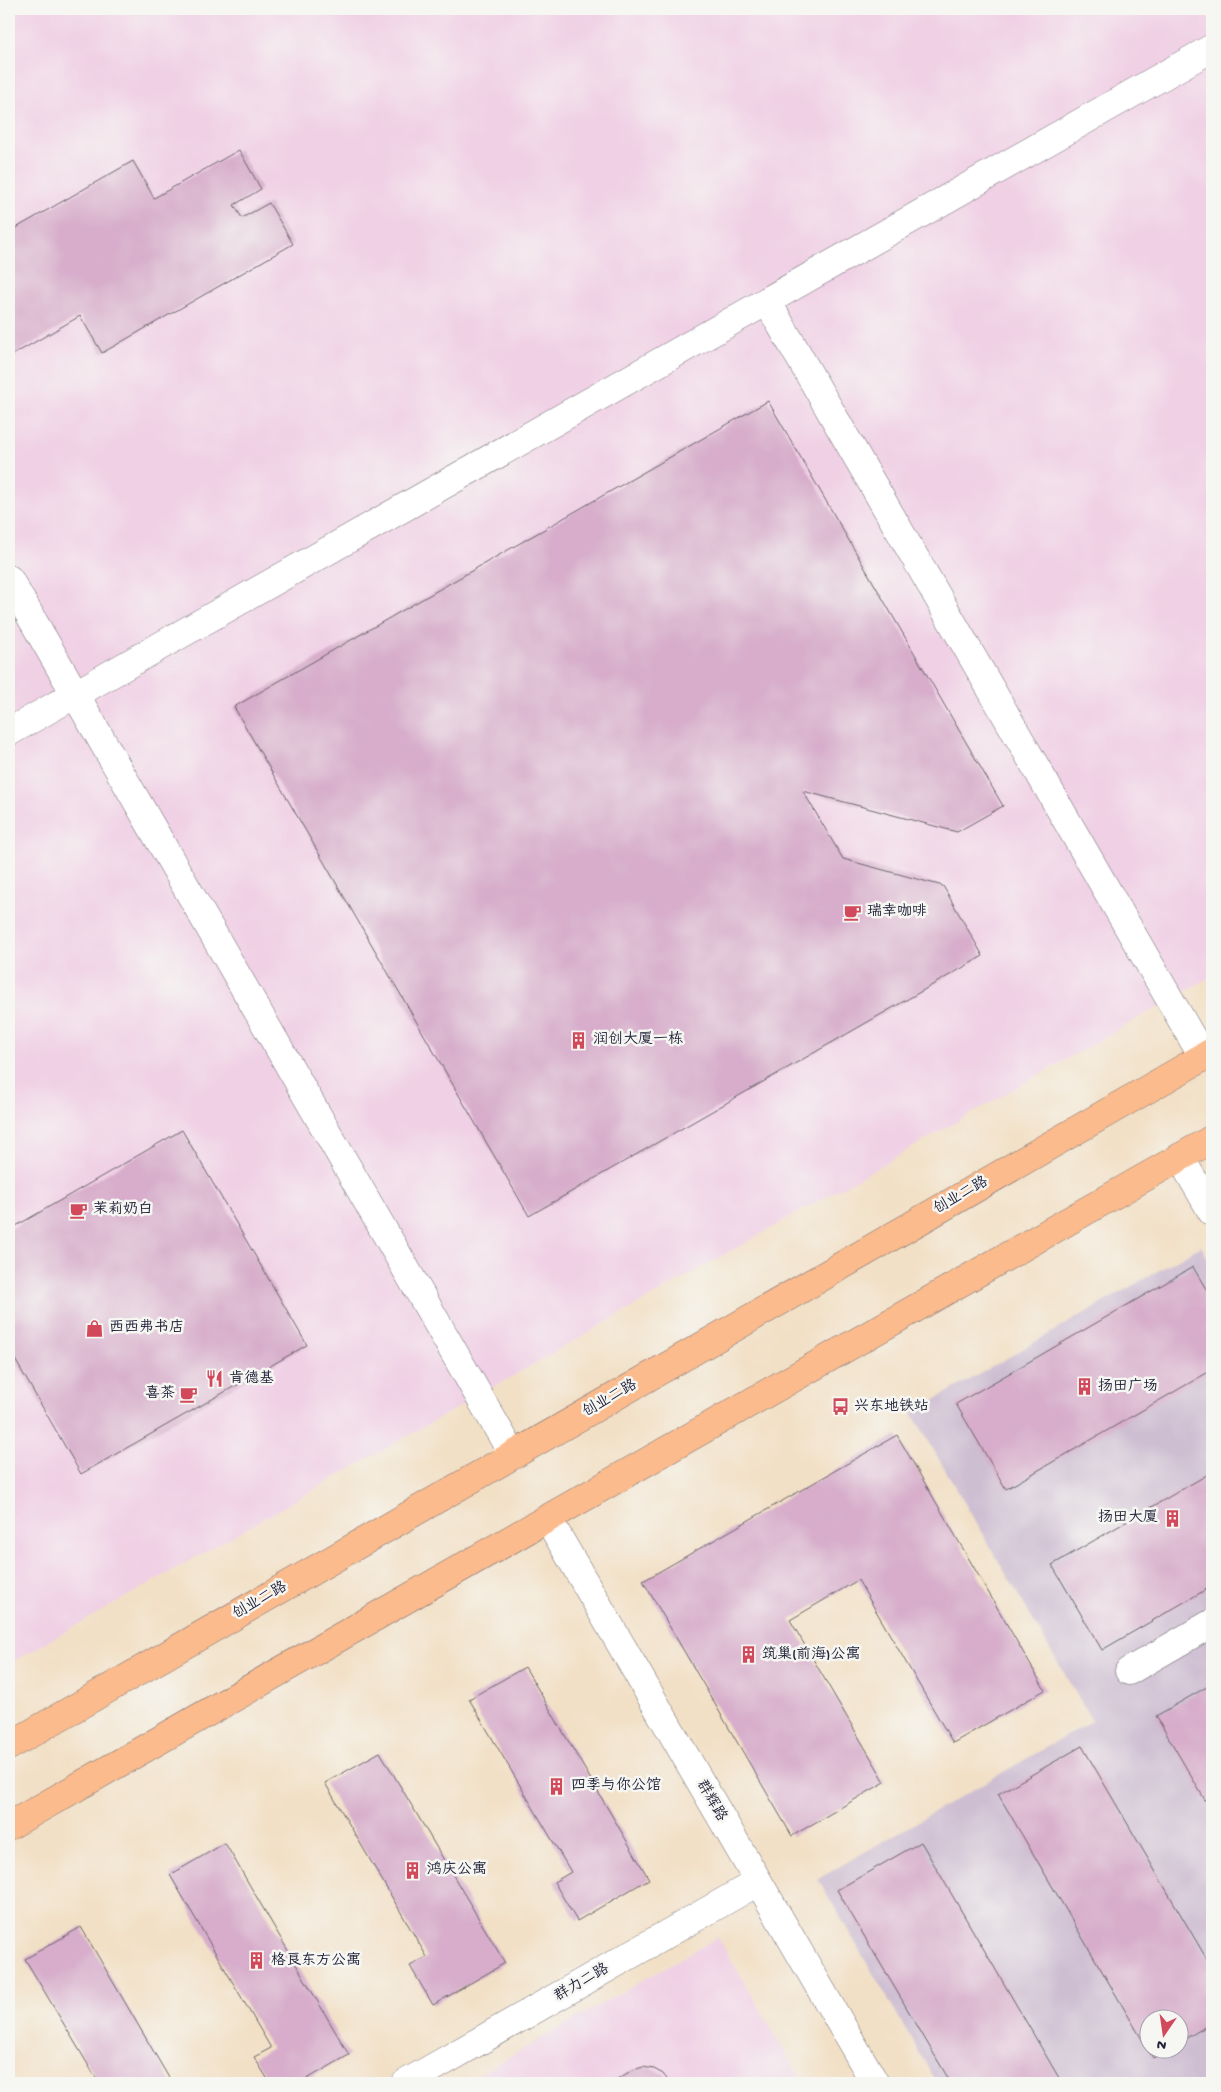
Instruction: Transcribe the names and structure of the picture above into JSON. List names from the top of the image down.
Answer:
{
  "streets": {
    "main road": ["创业二路"],
    "street": ["群辉路", "群力二路"]
  },
  "crossings": [
    ["群辉路", "群力二路"]
  ],
  "places": {
    "cafe": ["瑞幸咖啡", "茉莉奶白", "喜茶"],
    "building": [
      "润创大厦一栋",
      "扬田广场",
      "扬田大厦",
      "筑巢(前海)公寓",
      "四季与你公馆",
      "鸿庆公寓",
      "格良东方公寓"
    ],
    "shop": ["西西弗书店"],
    "restaurant": ["肯德基"],
    "bus stop": ["兴东地铁站"]
  },
  "north": "bottom"
}
